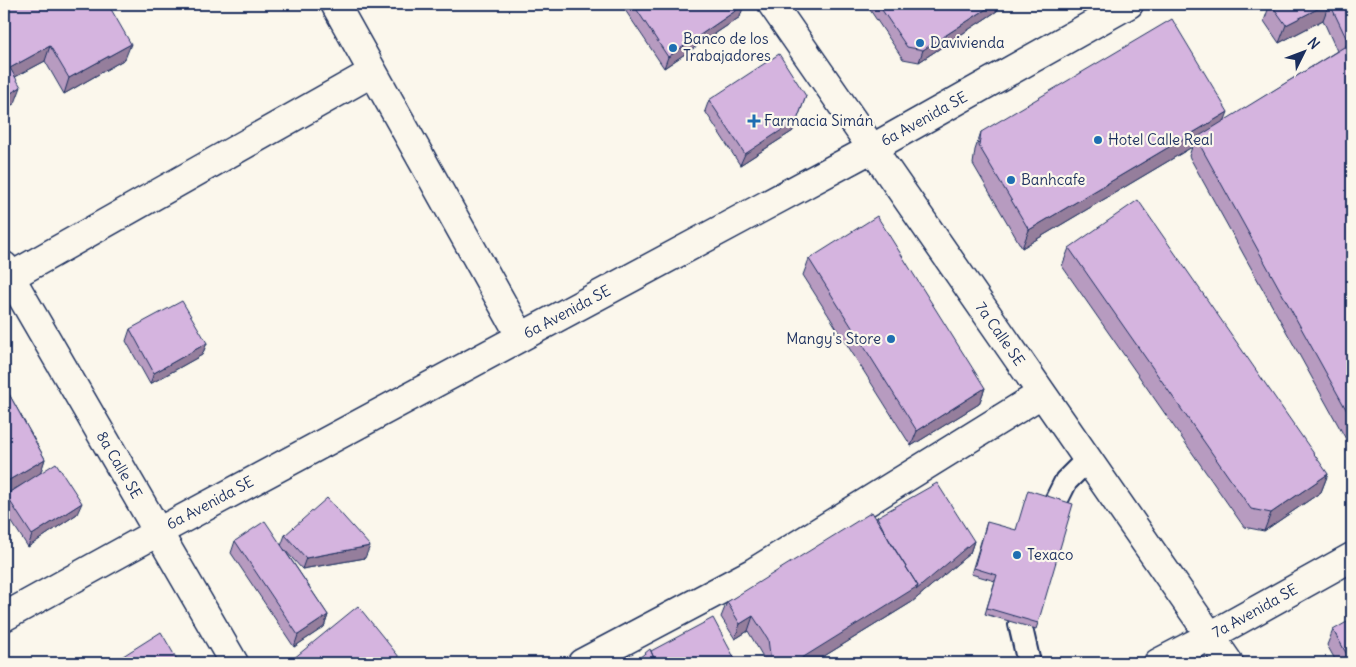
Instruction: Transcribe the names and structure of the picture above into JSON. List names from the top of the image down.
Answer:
{
  "streets": {
    "street": [
      "6a Avenida SE",
      "7a Calle SE",
      "8a Calle SE",
      "7a Avenida SE"
    ]
  },
  "crossings": [
    ["6a Avenida SE", "7a Calle SE"],
    ["6a Avenida SE", "8a Calle SE"],
    ["7a Calle SE", "7a Avenida SE"]
  ],
  "places": {
    "other": [
      "Davivienda",
      "Banco de los Trabajadores",
      "Hotel Calle Real",
      "Banhcafe",
      "Mangy's Store",
      "Texaco"
    ],
    "health": ["Farmacia Simán"]
  },
  "north": "top right"
}
